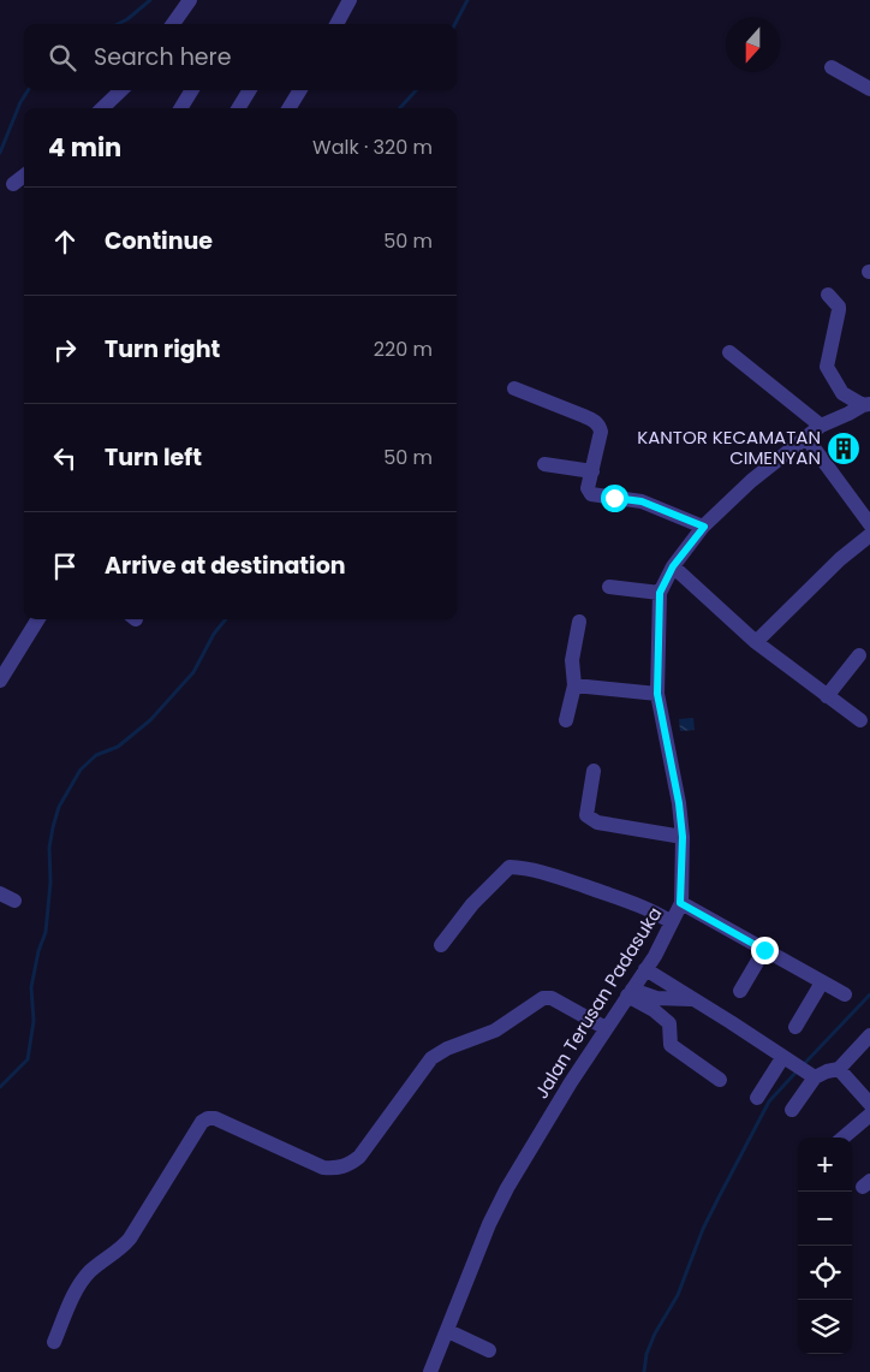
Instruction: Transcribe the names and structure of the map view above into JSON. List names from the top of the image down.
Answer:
{
  "streets": {
    "street": ["Jalan Terusan Padasuka"]
  },
  "places": {
    "building": ["KANTOR KECAMATAN CIMENYAN"]
  },
  "north": "bottom",
  "page": {
    "search": "Search here",
    "heading": ["4 min", "Walk · 320 m"],
    "list": [
      ["Continue", "50 m"],
      ["Turn right", "220 m"],
      ["Turn left", "50 m"],
      "Arrive at destination"
    ],
    "map_buttons": ["+", "−"]
  }
}
